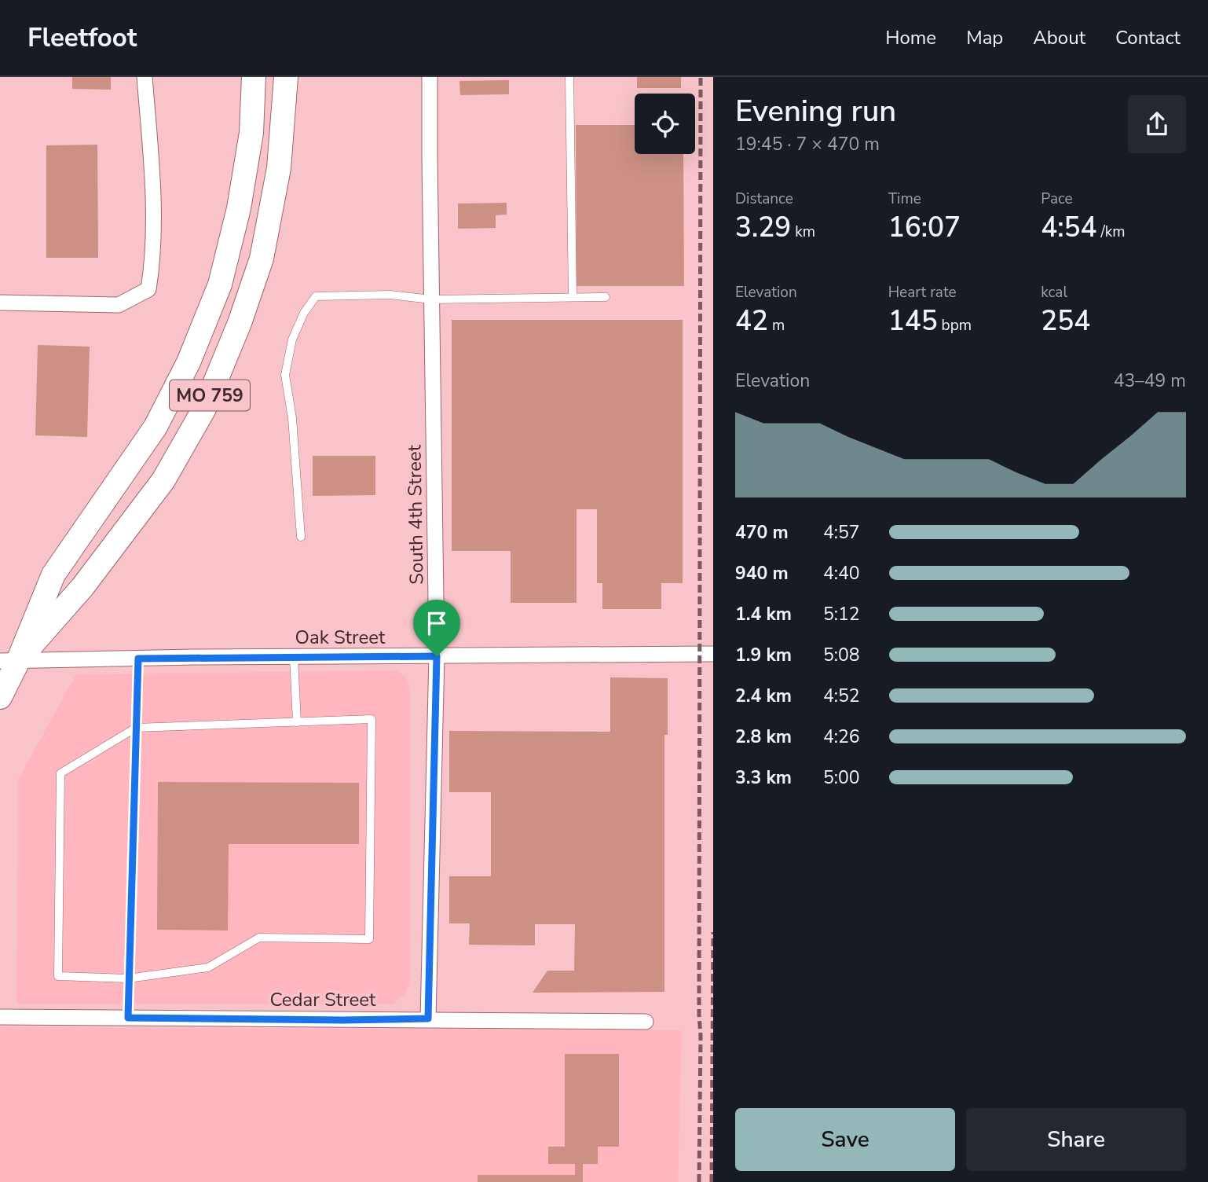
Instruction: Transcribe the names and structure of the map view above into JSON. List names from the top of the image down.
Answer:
{
  "streets": {
    "main road": ["MO 759"],
    "street": ["South 4th Street", "Oak Street", "Cedar Street"]
  },
  "crossings": [
    ["MO 759", "Oak Street"],
    ["South 4th Street", "Oak Street"],
    ["South 4th Street", "Cedar Street"]
  ],
  "page": {
    "header": "Fleetfoot",
    "nav": [
      "Home",
      "Map",
      "About",
      "Contact"
    ],
    "heading": ["Evening run", "19:45 · 7 × 470 m"],
    "stats": [
      ["Distance", "3.29 km"],
      ["Time", "16:07"],
      ["Pace", "4:54 /km"],
      ["Elevation", "42 m"],
      ["Heart rate", "145 bpm"],
      ["kcal", "254"]
    ],
    "chart": ["Elevation", "43–49 m"],
    "list": [
      {
        "name": "470 m",
        "note": "4:57"
      },
      {
        "name": "940 m",
        "note": "4:40"
      },
      {
        "name": "1.4 km",
        "note": "5:12"
      },
      {
        "name": "1.9 km",
        "note": "5:08"
      },
      {
        "name": "2.4 km",
        "note": "4:52"
      },
      {
        "name": "2.8 km",
        "note": "4:26"
      },
      {
        "name": "3.3 km",
        "note": "5:00"
      }
    ],
    "buttons": ["Save", "Share"]
  }
}
